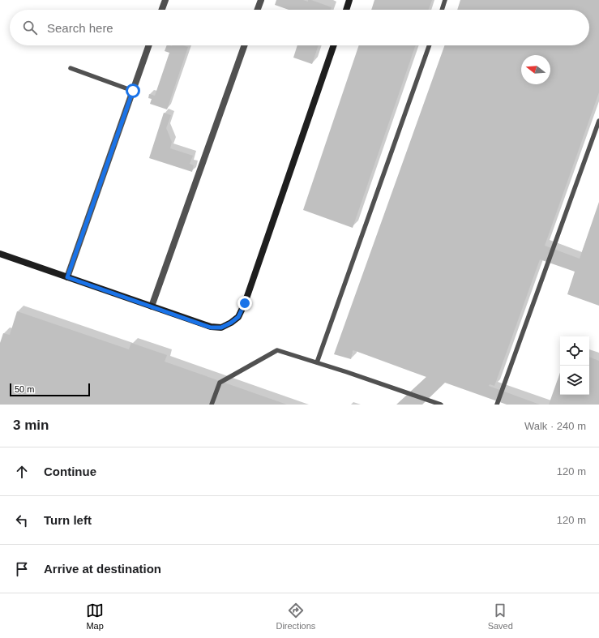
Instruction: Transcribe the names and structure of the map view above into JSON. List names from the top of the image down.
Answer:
{
  "scale_bar": "50 m",
  "north": "left",
  "page": {
    "search": "Search here",
    "scale": "50 m",
    "heading": ["3 min", "Walk · 240 m"],
    "list": [
      ["Continue", "120 m"],
      ["Turn left", "120 m"],
      "Arrive at destination"
    ],
    "nav": ["Map", "Directions", "Saved"]
  }
}
